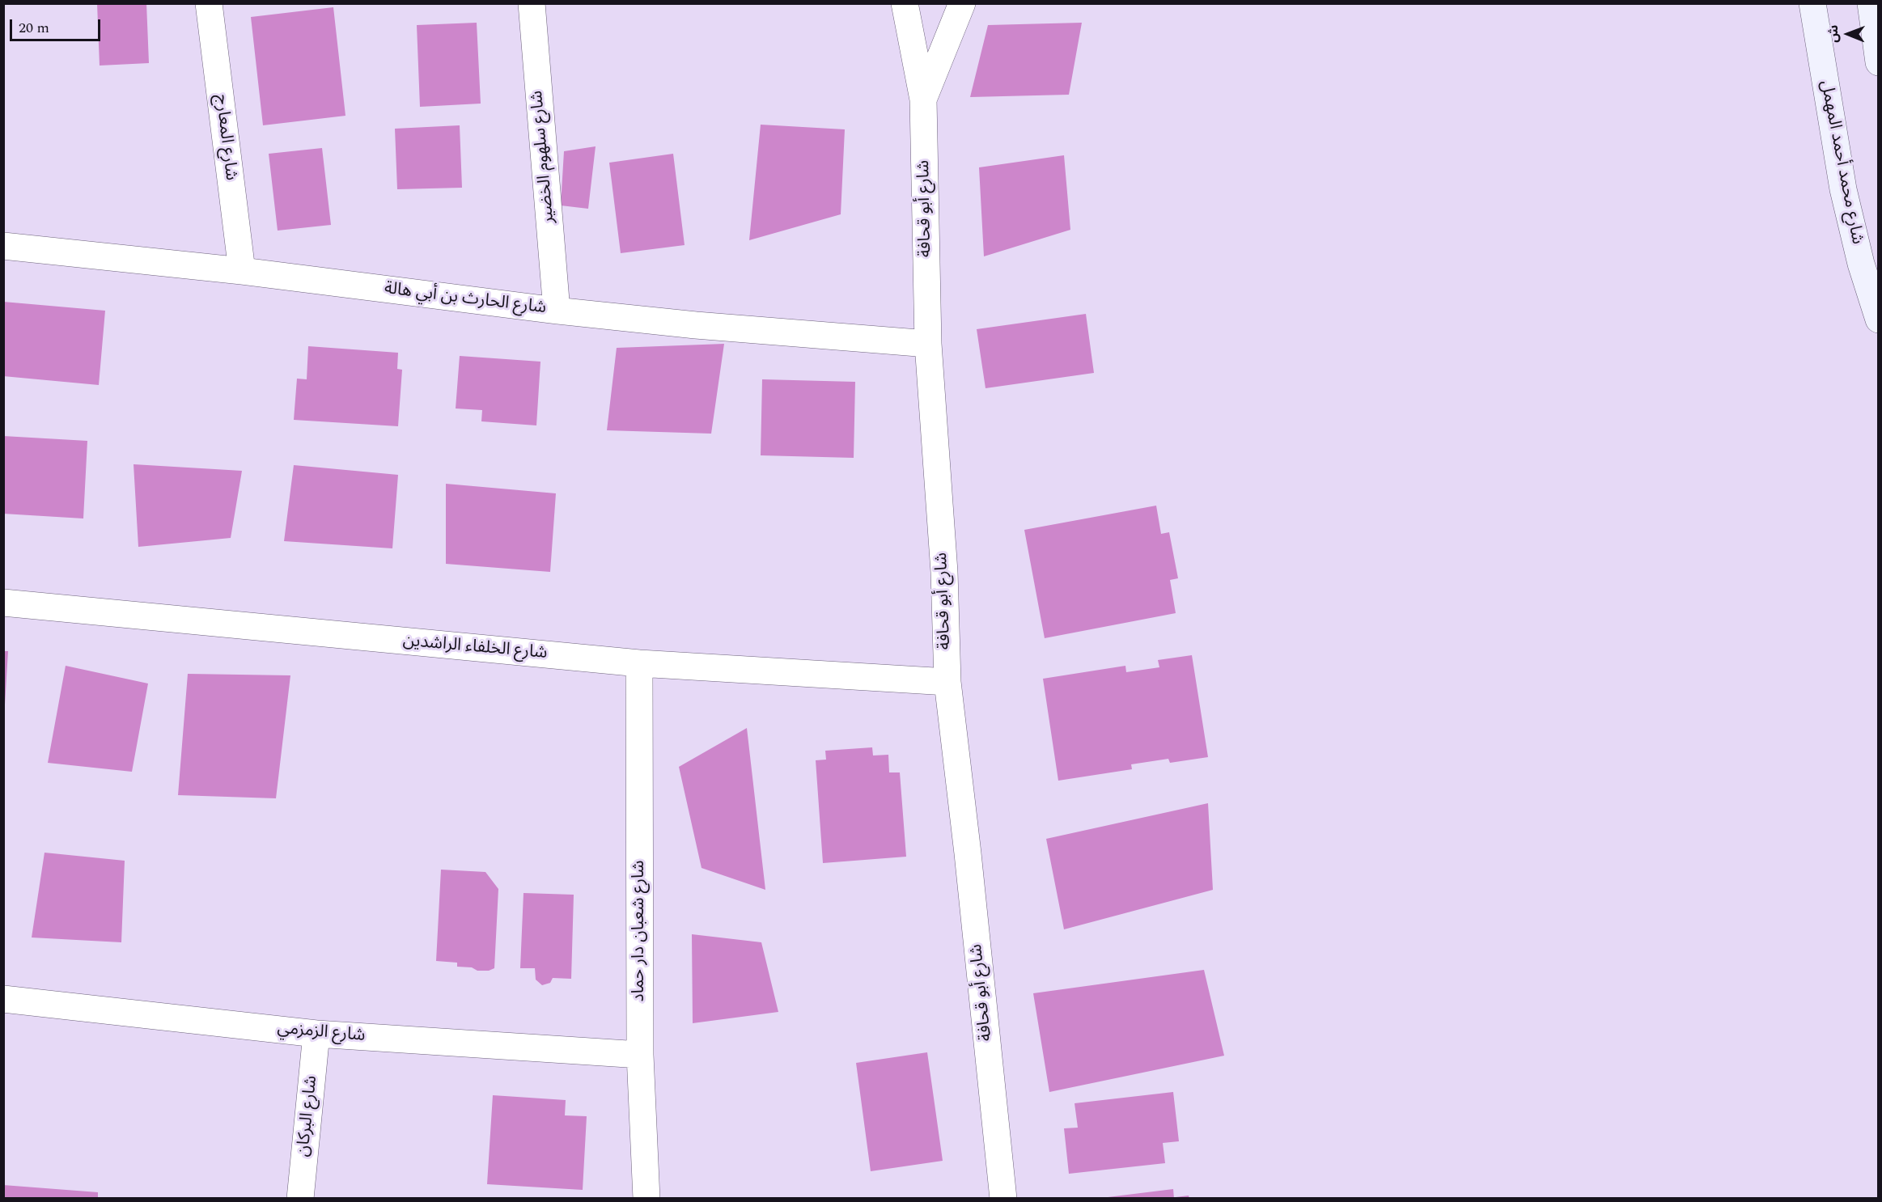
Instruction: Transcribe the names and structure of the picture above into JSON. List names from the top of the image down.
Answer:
{
  "streets": {
    "main road": ["شارع محمد أحمد المهمل"],
    "street": [
      "شارع المعارج",
      "شارع سلهوم الخضير",
      "شارع أبو قحافة",
      "شارع الحارث بن أبي هالة",
      "شارع الخلفاء الراشدين",
      "شارع شعبان دار حماد",
      "شارع الزمزمي",
      "شارع البركان"
    ]
  },
  "crossings": [
    ["شارع المعارج", "شارع الحارث بن أبي هالة"],
    ["شارع سلهوم الخضير", "شارع الحارث بن أبي هالة"],
    ["شارع أبو قحافة", "شارع الحارث بن أبي هالة"],
    ["شارع أبو قحافة", "شارع الخلفاء الراشدين"],
    ["شارع الخلفاء الراشدين", "شارع شعبان دار حماد"],
    ["شارع شعبان دار حماد", "شارع الزمزمي"],
    ["شارع الزمزمي", "شارع البركان"]
  ],
  "scale_bar": "20 m",
  "north": "left"
}
